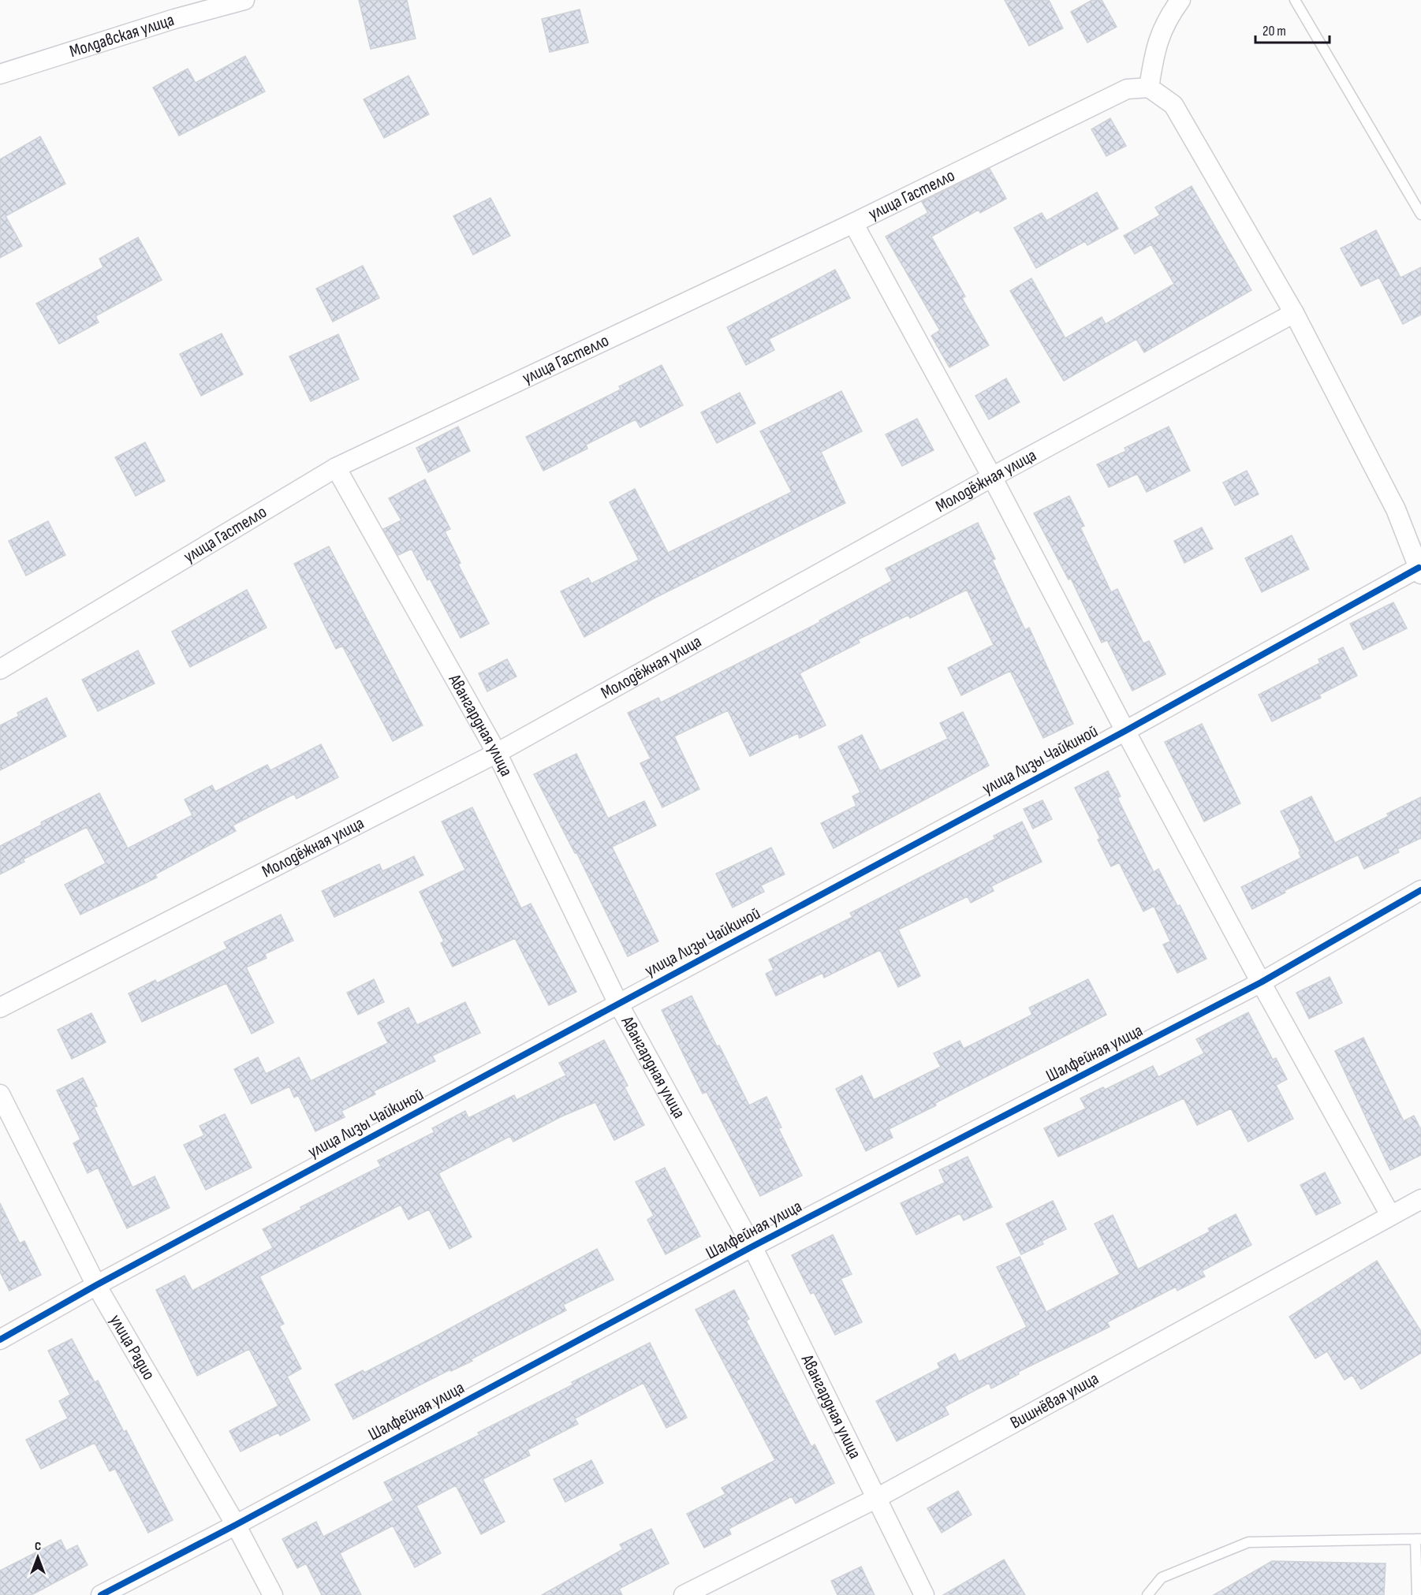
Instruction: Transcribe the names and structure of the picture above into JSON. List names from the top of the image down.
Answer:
{
  "streets": {
    "street": [
      "Молдавская улица",
      "улица Гастелло",
      "Молодёжная улица",
      "Авангардная улица",
      "улица Лизы Чайкиной",
      "Шалфейная улица",
      "улица Радио",
      "Вишнёвая улица"
    ]
  },
  "crossings": [
    ["улица Гастелло", "Авангардная улица"],
    ["Молодёжная улица", "Авангардная улица"],
    ["Авангардная улица", "улица Лизы Чайкиной"],
    ["Авангардная улица", "Шалфейная улица"],
    ["Авангардная улица", "Вишнёвая улица"],
    ["улица Лизы Чайкиной", "улица Радио"],
    ["Шалфейная улица", "улица Радио"]
  ],
  "scale_bar": "20 m",
  "north": "top"
}
